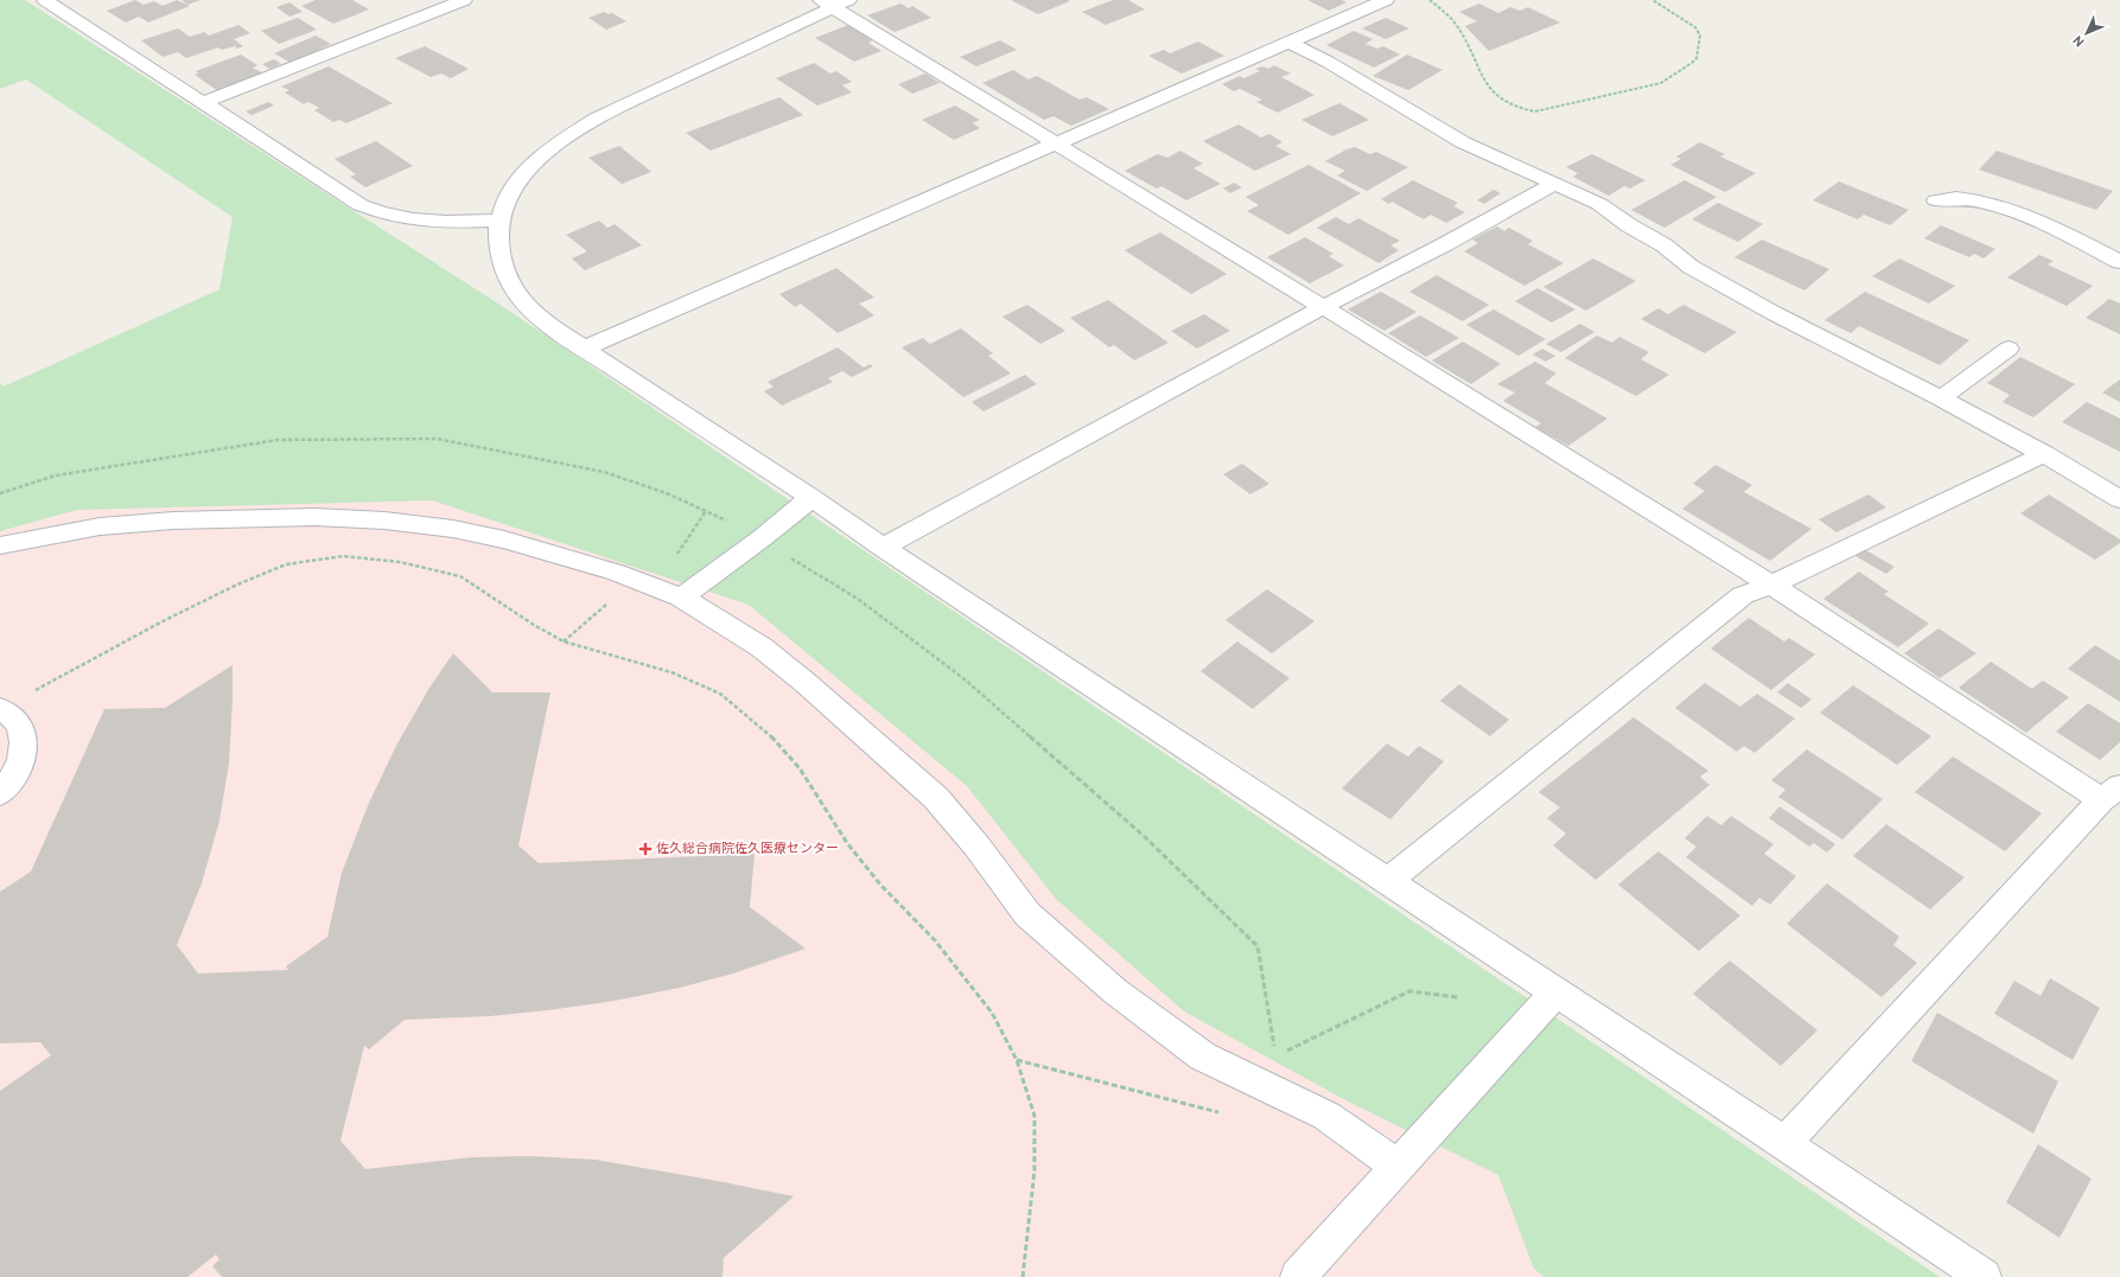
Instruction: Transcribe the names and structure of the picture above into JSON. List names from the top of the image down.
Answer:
{
  "places": {
    "health": ["佐久総合病院佐久医療センター"]
  },
  "north": "bottom left"
}
